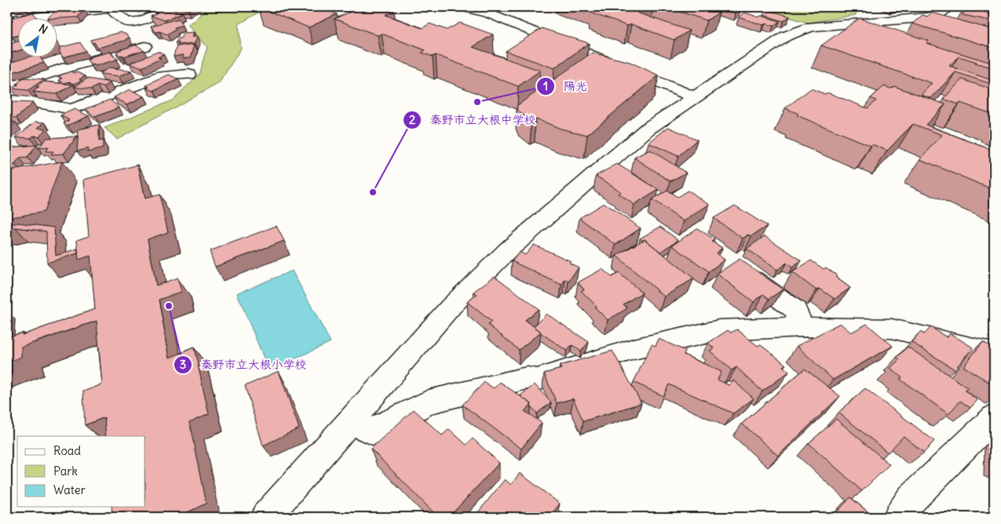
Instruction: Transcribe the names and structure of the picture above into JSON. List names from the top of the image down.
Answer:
{
  "places": ["陽光", "秦野市立大根中学校", "秦野市立大根小学校"],
  "legend": ["Road", "Park", "Water"],
  "north": "top right"
}
